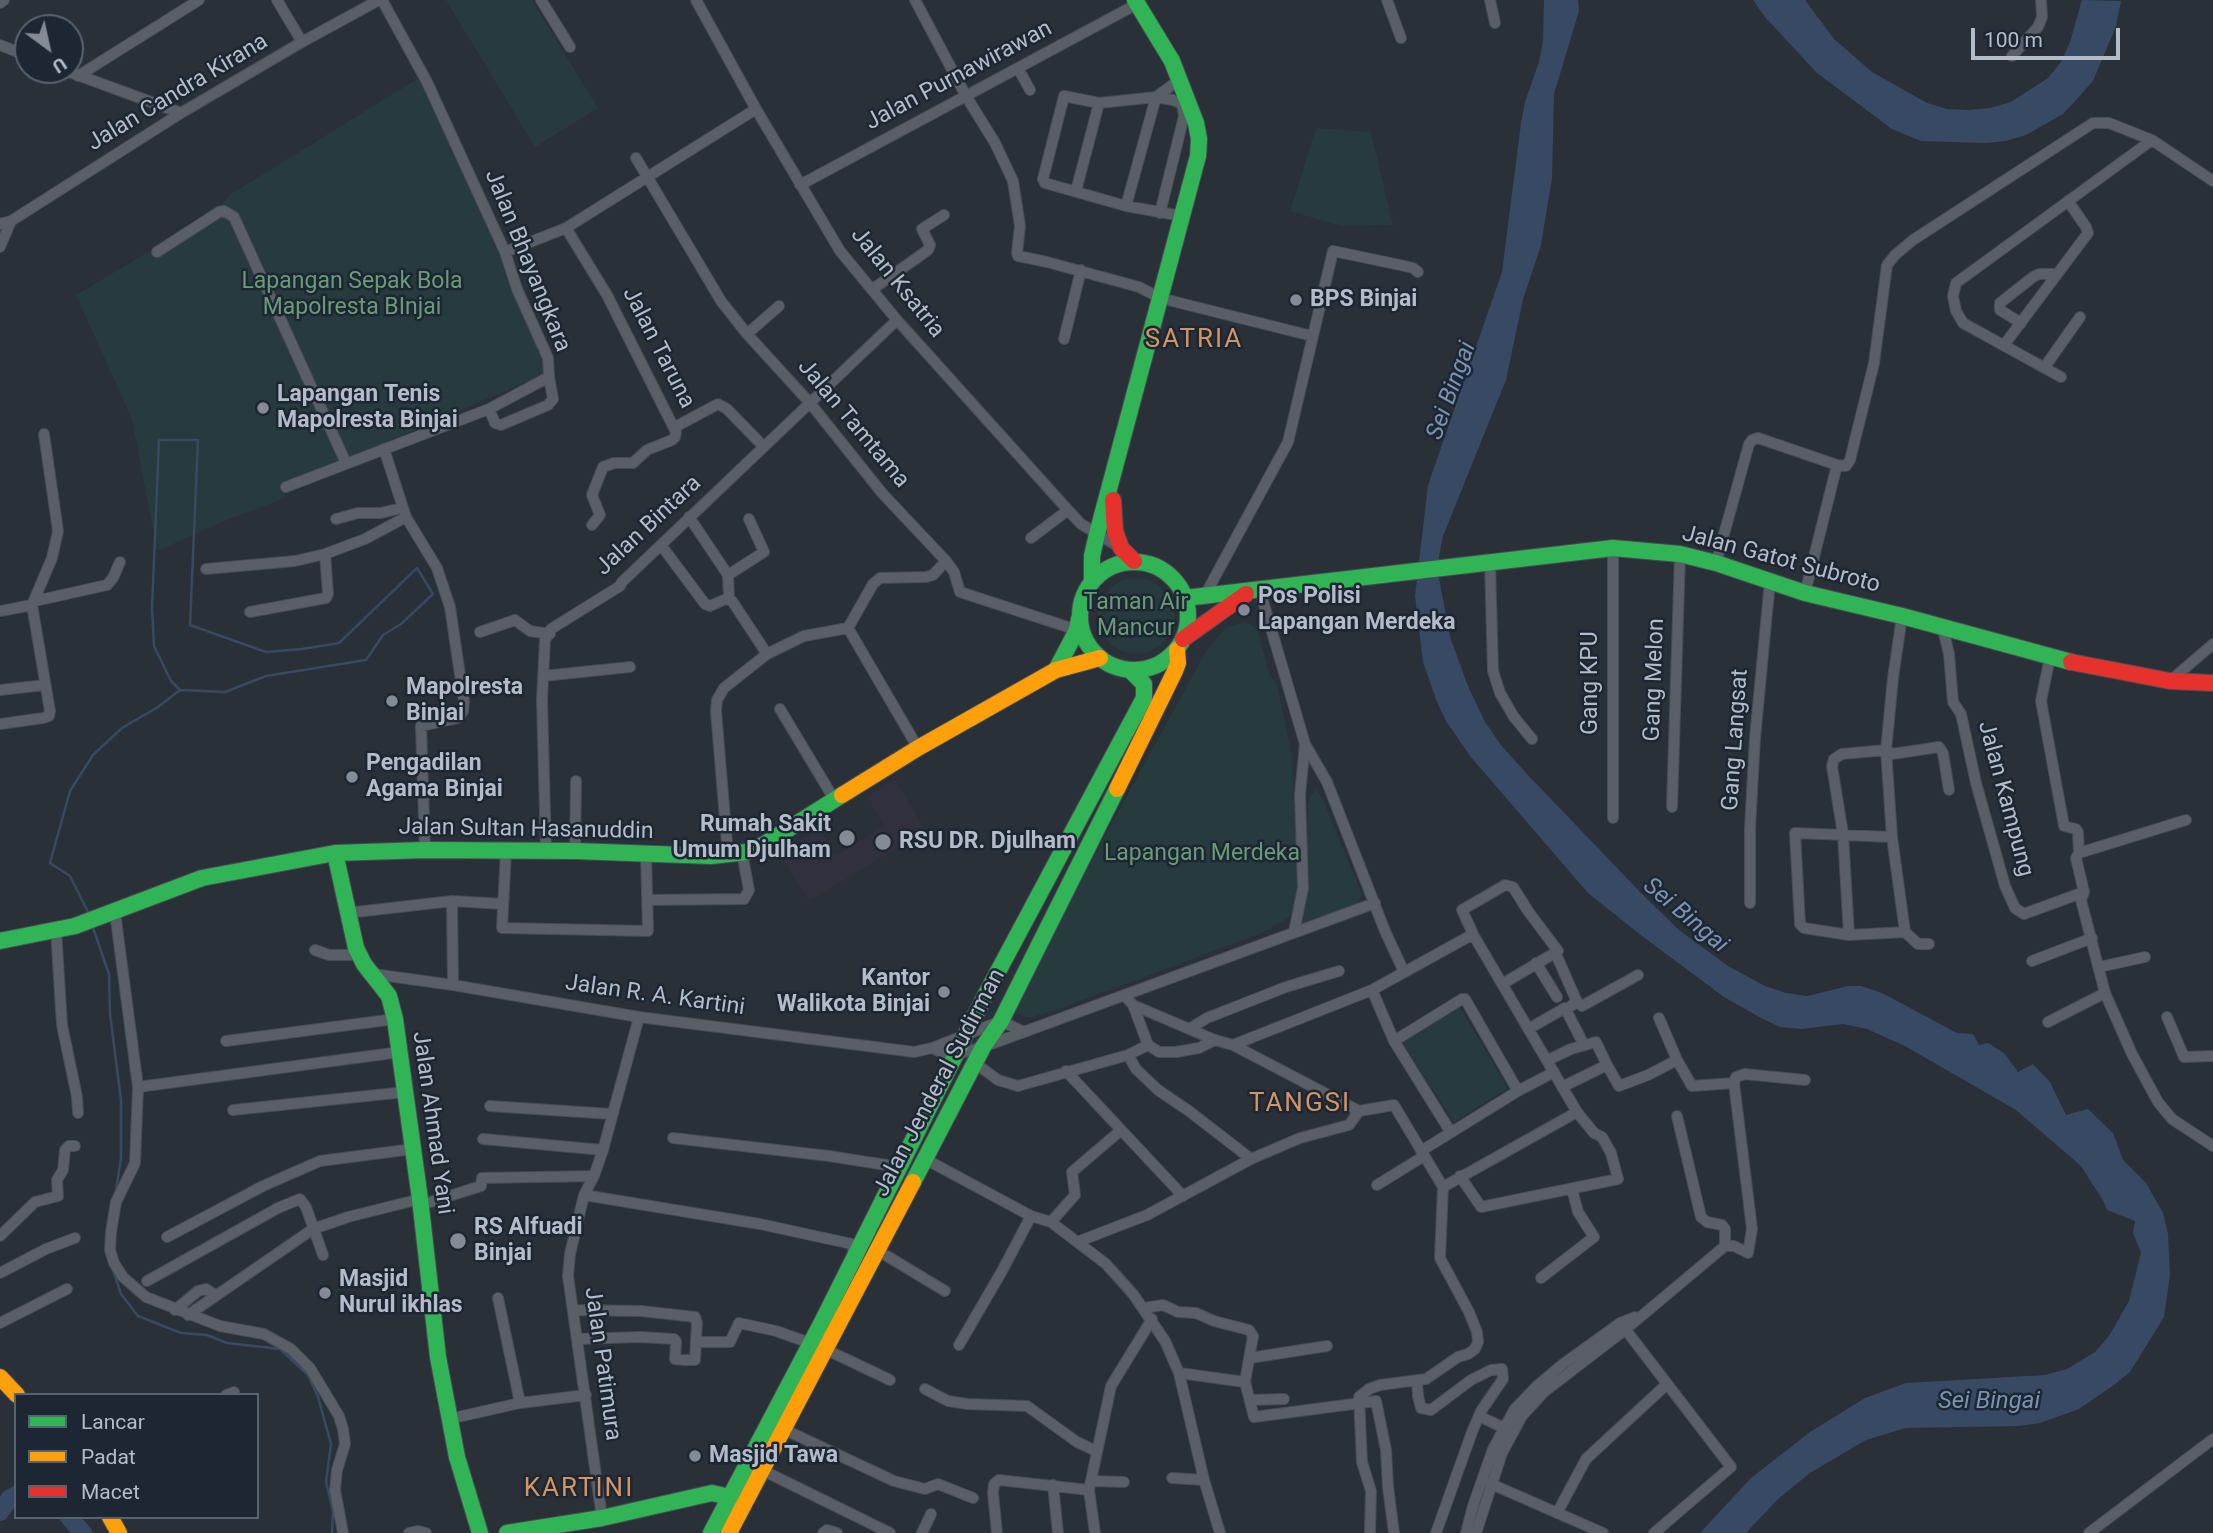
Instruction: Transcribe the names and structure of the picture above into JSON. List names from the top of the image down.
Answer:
{
  "streets": {
    "main road": [
      "Jalan Gatot Subroto",
      "Jalan Sultan Hasanuddin",
      "Jalan Jenderal Sudirman",
      "Jalan Ahmad Yani"
    ],
    "street": [
      "Jalan Purnawirawan",
      "Jalan Candra Kirana",
      "Jalan Bhayangkara",
      "Jalan Ksatria",
      "Jalan Taruna",
      "Jalan Tamtama",
      "Jalan Bintara",
      "Gang Melon",
      "Gang KPU",
      "Gang Langsat",
      "Jalan Kampung",
      "Jalan R. A. Kartini",
      "Jalan Patimura"
    ]
  },
  "crossings": [
    ["Jalan Purnawirawan", "Jalan Ksatria"],
    ["Jalan Candra Kirana", "Jalan Bhayangkara"],
    ["Jalan Ksatria", "Jalan Bintara"],
    ["Jalan Taruna", "Jalan Bintara"],
    ["Jalan Tamtama", "Jalan Bintara"],
    ["Jalan Gatot Subroto", "Gang Melon"],
    ["Jalan Gatot Subroto", "Gang KPU"],
    ["Jalan Gatot Subroto", "Gang Langsat"],
    ["Jalan Gatot Subroto", "Jalan Kampung"],
    ["Jalan Gatot Subroto", "Jalan Sultan Hasanuddin"],
    ["Jalan Gatot Subroto", "Jalan Jenderal Sudirman"],
    ["Jalan Sultan Hasanuddin", "Jalan Jenderal Sudirman"],
    ["Jalan Sultan Hasanuddin", "Jalan Ahmad Yani"],
    ["Jalan R. A. Kartini", "Jalan Jenderal Sudirman"],
    ["Jalan R. A. Kartini", "Jalan Ahmad Yani"],
    ["Jalan R. A. Kartini", "Jalan Patimura"]
  ],
  "districts": ["SATRIA", "TANGSI", "KARTINI"],
  "water": ["Sei Bingai"],
  "parks": ["Lapangan Sepak Bola Mapolresta BInjai", "Taman Air Mancur", "Lapangan Merdeka"],
  "places": [
    "BPS Binjai",
    "Lapangan Tenis Mapolresta Binjai",
    "Pos Polisi Lapangan Merdeka",
    "Mapolresta Binjai",
    "Pengadilan Agama Binjai",
    "Rumah Sakit Umum Djulham",
    "RSU DR. Djulham",
    "Kantor Walikota Binjai",
    "RS Alfuadi Binjai",
    "Masjid Nurul ikhlas",
    "Masjid Tawa"
  ],
  "legend": ["Lancar", "Padat", "Macet"],
  "scale_bar": "100 m",
  "north": "bottom right"
}
